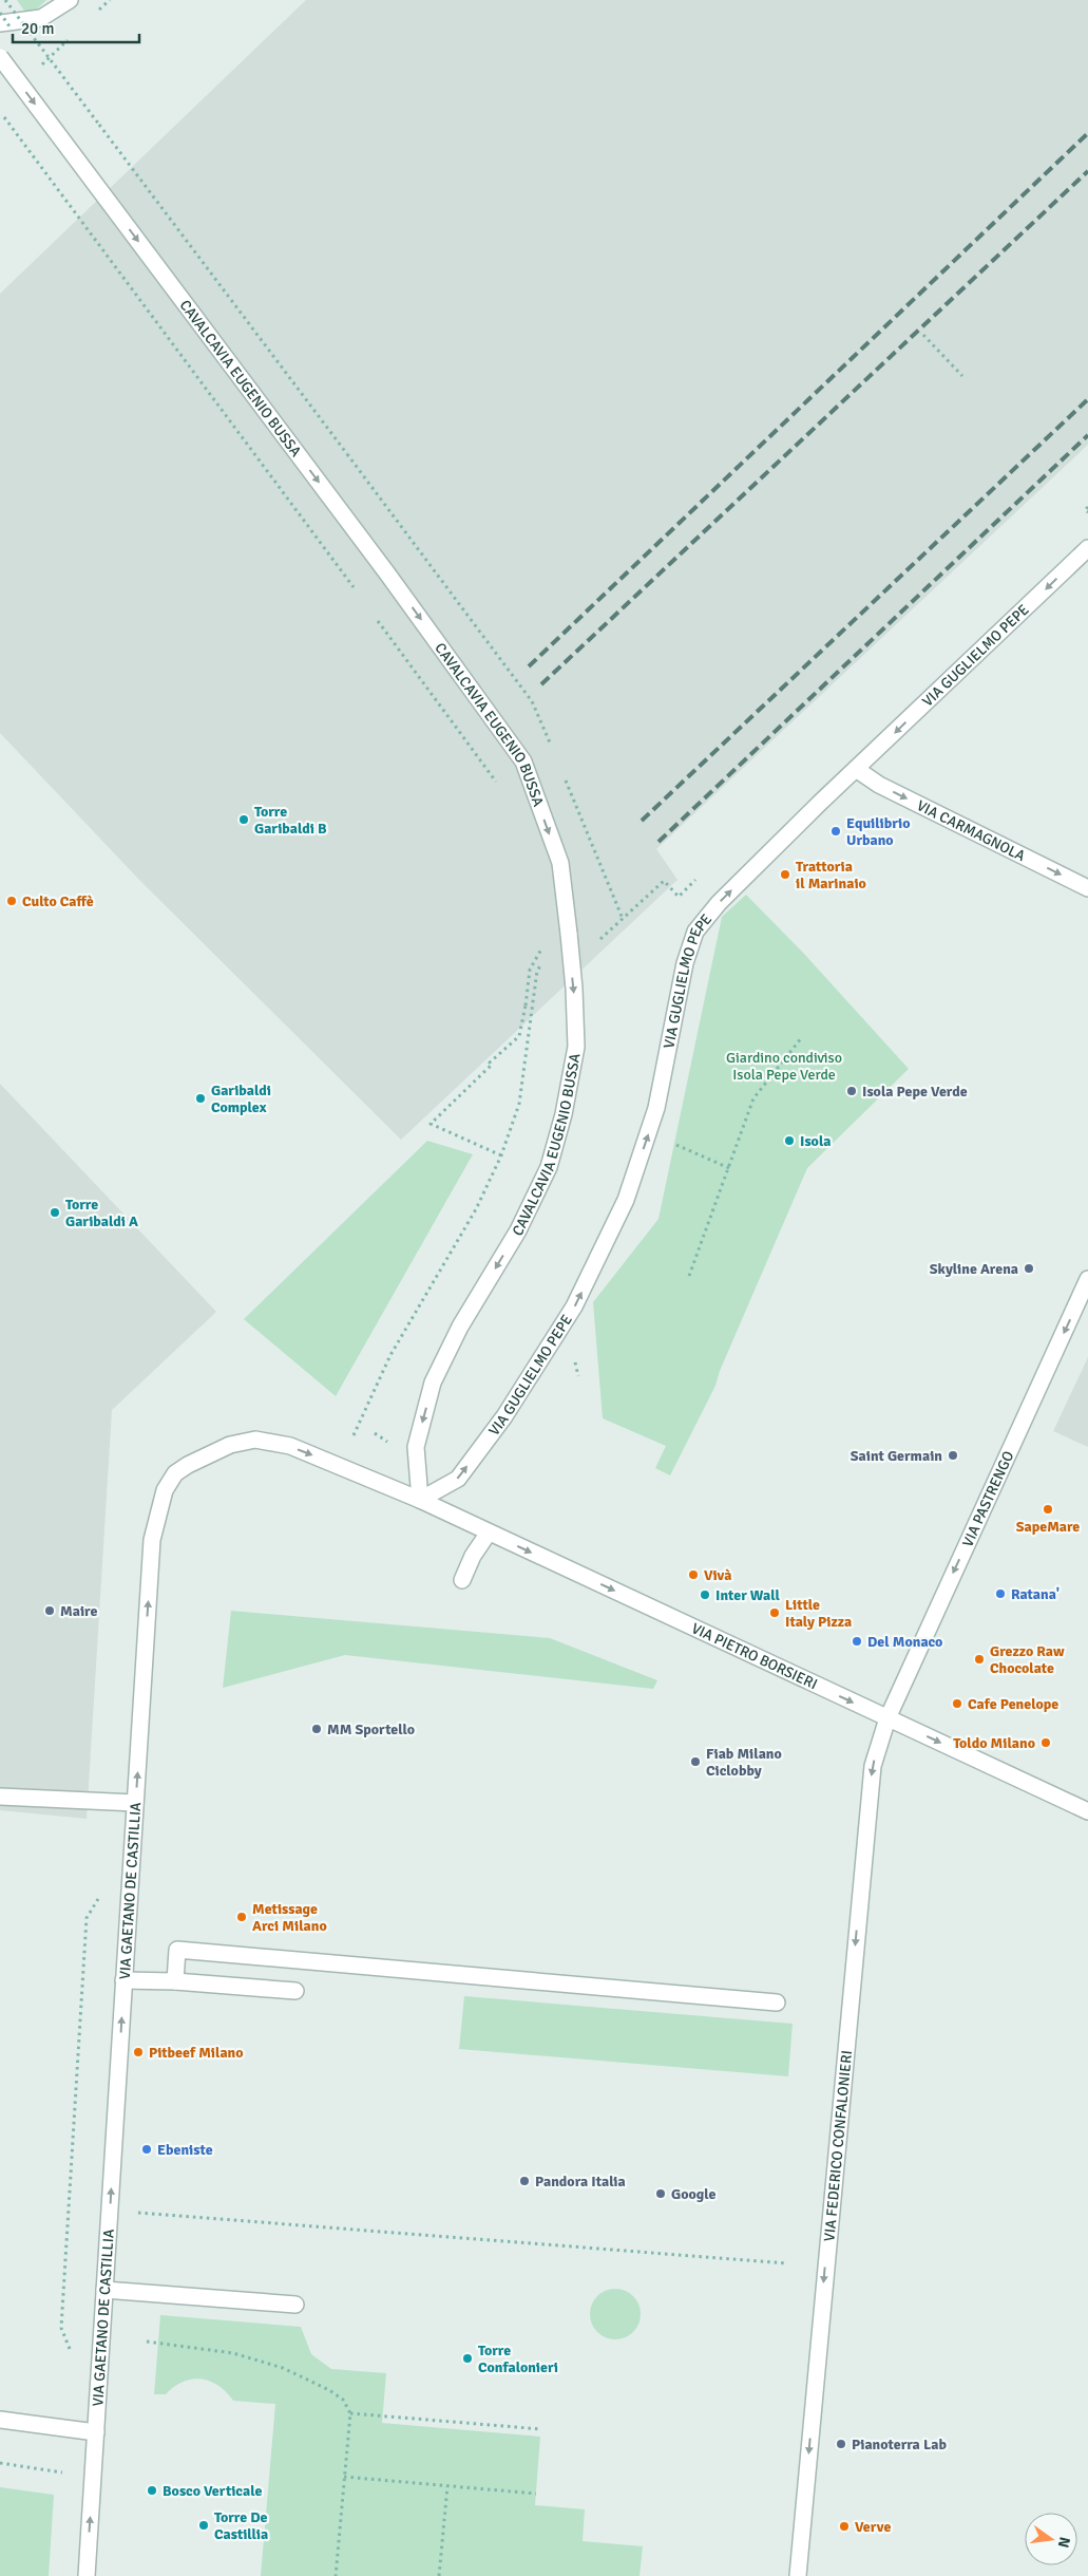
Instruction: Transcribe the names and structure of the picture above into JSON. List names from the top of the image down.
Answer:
{
  "streets": {
    "street": [
      "CAVALCAVIA EUGENIO BUSSA",
      "VIA GUGLIELMO PEPE",
      "VIA CARMAGNOLA",
      "VIA PASTRENGO",
      "VIA PIETRO BORSIERI",
      "VIA GAETANO DE CASTILLIA",
      "VIA FEDERICO CONFALONIERI"
    ]
  },
  "crossings": [
    ["CAVALCAVIA EUGENIO BUSSA", "VIA GUGLIELMO PEPE"],
    ["CAVALCAVIA EUGENIO BUSSA", "VIA PIETRO BORSIERI"],
    ["CAVALCAVIA EUGENIO BUSSA", "VIA GAETANO DE CASTILLIA"],
    ["VIA GUGLIELMO PEPE", "VIA CARMAGNOLA"],
    ["VIA GUGLIELMO PEPE", "VIA PIETRO BORSIERI"],
    ["VIA GUGLIELMO PEPE", "VIA GAETANO DE CASTILLIA"],
    ["VIA PASTRENGO", "VIA PIETRO BORSIERI"],
    ["VIA PASTRENGO", "VIA FEDERICO CONFALONIERI"],
    ["VIA PIETRO BORSIERI", "VIA GAETANO DE CASTILLIA"],
    ["VIA PIETRO BORSIERI", "VIA FEDERICO CONFALONIERI"]
  ],
  "one_way": [
    "CAVALCAVIA EUGENIO BUSSA",
    "VIA CARMAGNOLA",
    "VIA PASTRENGO",
    "VIA PIETRO BORSIERI",
    "VIA FEDERICO CONFALONIERI"
  ],
  "parks": ["Giardino condiviso Isola Pepe Verde"],
  "places": [
    "Torre Garibaldi B",
    "Equilibrio Urbano",
    "Trattoria il Marinaio",
    "Culto Caffè",
    "Isola Pepe Verde",
    "Garibaldi Complex",
    "Isola",
    "Torre Garibaldi A",
    "Skyline Arena",
    "Saint Germain",
    "SapeMare",
    "Vivà",
    "Ratana'",
    "Inter Wall",
    "Maire",
    "Little Italy Pizza",
    "Del Monaco",
    "Grezzo Raw Chocolate",
    "Cafe Penelope",
    "MM Sportello",
    "Toldo Milano",
    "Fiab Milano Ciclobby",
    "Metissage Arci Milano",
    "Pitbeef Milano",
    "Ebeniste",
    "Pandora Italia",
    "Google",
    "Torre Confalonieri",
    "Pianoterra Lab",
    "Bosco Verticale",
    "Torre De Castillia",
    "Verve"
  ],
  "scale_bar": "20 m",
  "north": "right"
}
